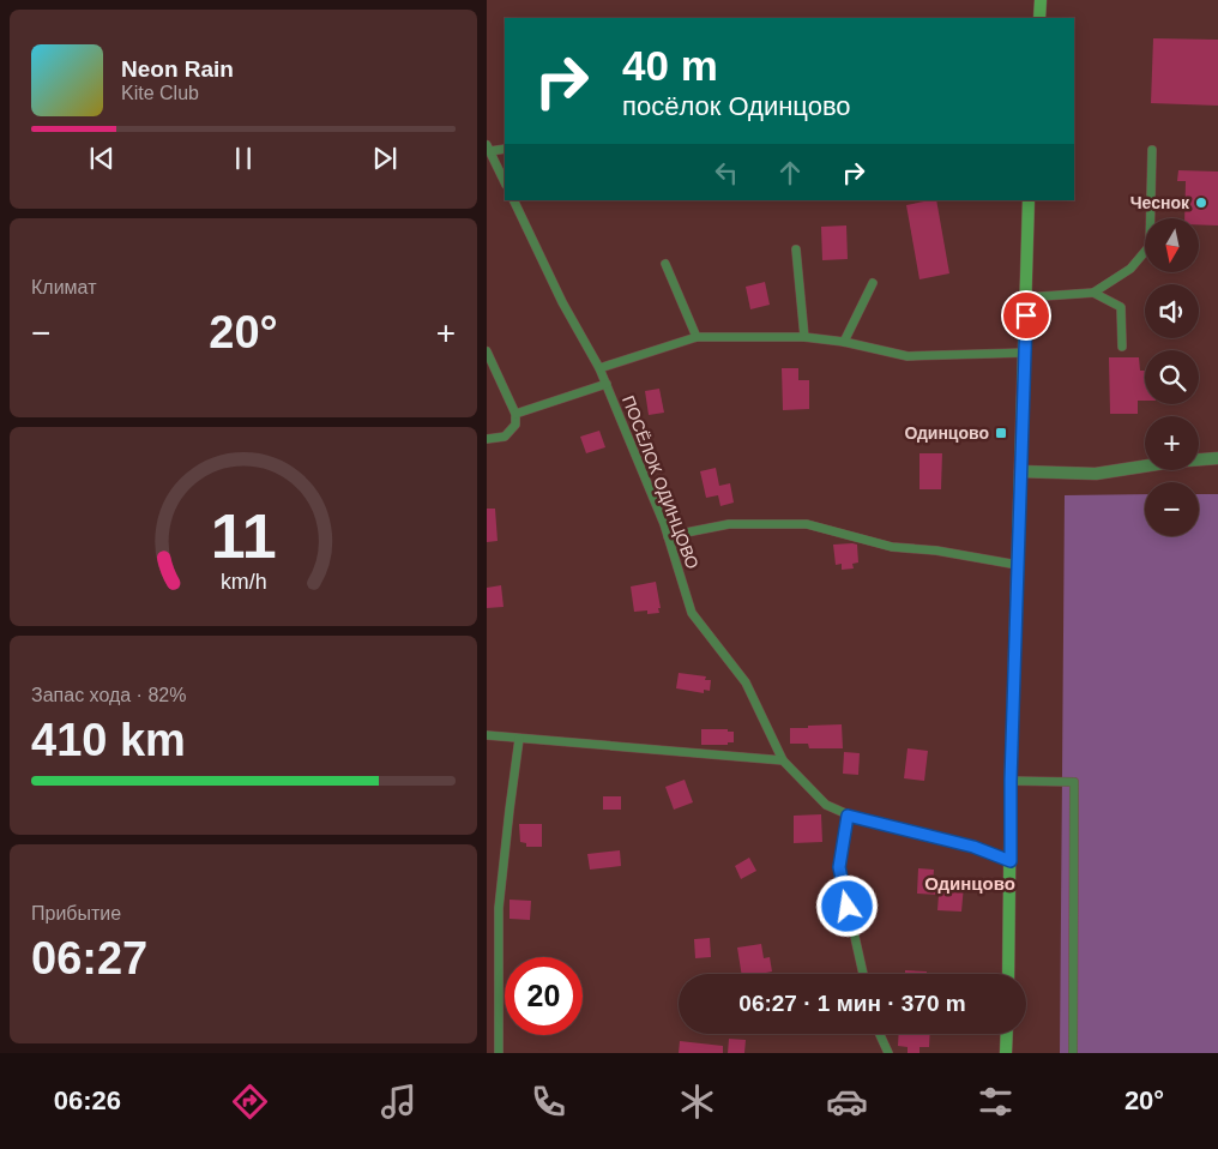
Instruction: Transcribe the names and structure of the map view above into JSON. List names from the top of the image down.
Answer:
{
  "streets": {
    "lane": ["ПОСЁЛОК ОДИНЦОВО"]
  },
  "districts": ["Одинцово"],
  "places": {
    "other": ["Чеснок"],
    "transit": ["Одинцово"]
  },
  "north": "bottom",
  "page": {
    "turn": ["40 m", "посёлок Одинцово"],
    "song": ["Neon Rain", "Kite Club"],
    "tile": [
      "Климат",
      ["Запас хода · 82%", "410 km"],
      ["Прибытие", "06:27"]
    ],
    "map_buttons": ["+", "−"],
    "heat": ["−", "20°", "+"],
    "limit": "20",
    "trip": "06:27 · 1 мин · 370 m",
    "tabs": ["06:26", "20°"],
    "gauge": ["11", "km/h"]
  }
}
